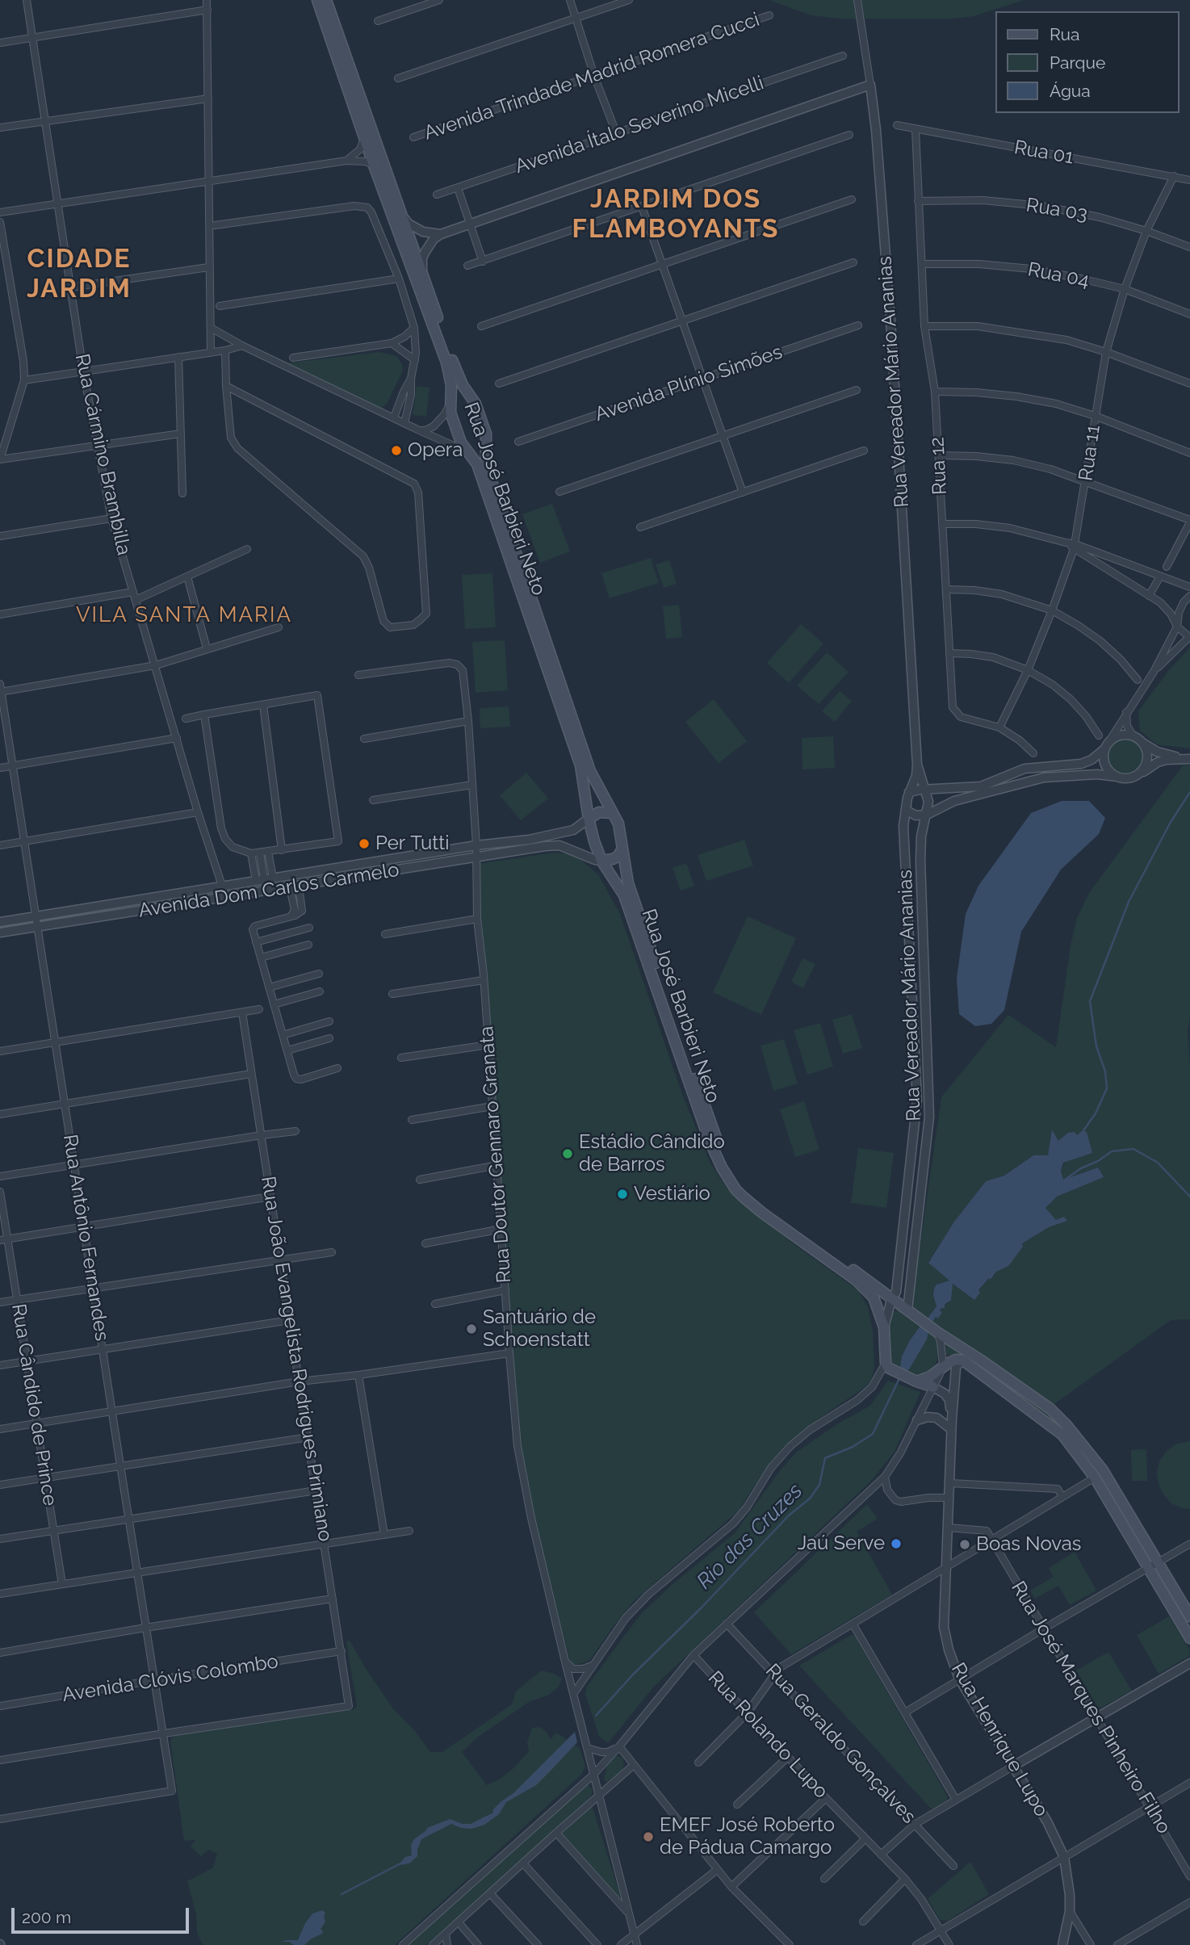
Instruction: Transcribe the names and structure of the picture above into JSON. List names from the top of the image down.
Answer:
{
  "streets": {
    "main road": ["Rua José Barbieri Neto"],
    "street": [
      "Avenida Trindade Madrid Romera Cucci",
      "Avenida Ítalo Severino Micelli",
      "Rua 01",
      "Rua 03",
      "Rua 04",
      "Rua Vereador Mário Ananias",
      "Avenida Plínio Simões",
      "Rua 11",
      "Rua Cármino Brambilla",
      "Rua 12",
      "Avenida Dom Carlos Carmelo",
      "Rua Doutor Gennaro Granata",
      "Rua Antônio Fernandes",
      "Rua João Evangelista Rodrigues Primiano",
      "Rua Cândido de Prince",
      "Avenida Clóvis Colombo",
      "Rua José Marques Pinheiro Filho",
      "Rua Rolando Lupo",
      "Rua Henrique Lupo",
      "Rua Geraldo Gonçalves"
    ]
  },
  "crossings": [
    ["Rua 01", "Rua 11"],
    ["Rua 01", "Rua 12"],
    ["Rua 03", "Rua 11"],
    ["Rua 03", "Rua 12"],
    ["Rua 04", "Rua 11"],
    ["Rua 04", "Rua 12"],
    ["Rua Vereador Mário Ananias", "Rua José Barbieri Neto"],
    ["Rua 11", "Rua 12"],
    ["Rua Cármino Brambilla", "Avenida Dom Carlos Carmelo"],
    ["Rua José Barbieri Neto", "Avenida Dom Carlos Carmelo"],
    ["Avenida Dom Carlos Carmelo", "Rua Doutor Gennaro Granata"],
    ["Avenida Dom Carlos Carmelo", "Rua Antônio Fernandes"],
    ["Rua Antônio Fernandes", "Rua João Evangelista Rodrigues Primiano"],
    ["Rua Antônio Fernandes", "Avenida Clóvis Colombo"],
    ["Rua João Evangelista Rodrigues Primiano", "Avenida Clóvis Colombo"]
  ],
  "districts": ["JARDIM DOS FLAMBOYANTS", "CIDADE JARDIM", "VILA SANTA MARIA"],
  "water": ["Rio das Cruzes"],
  "places": [
    "Opera",
    "Per Tutti",
    "Estádio Cândido de Barros",
    "Vestiário",
    "Santuário de Schoenstatt",
    "Jaú Serve",
    "Boas Novas",
    "EMEF José Roberto de Pádua Camargo"
  ],
  "legend": ["Rua", "Parque", "Água"],
  "scale_bar": "200 m"
}
